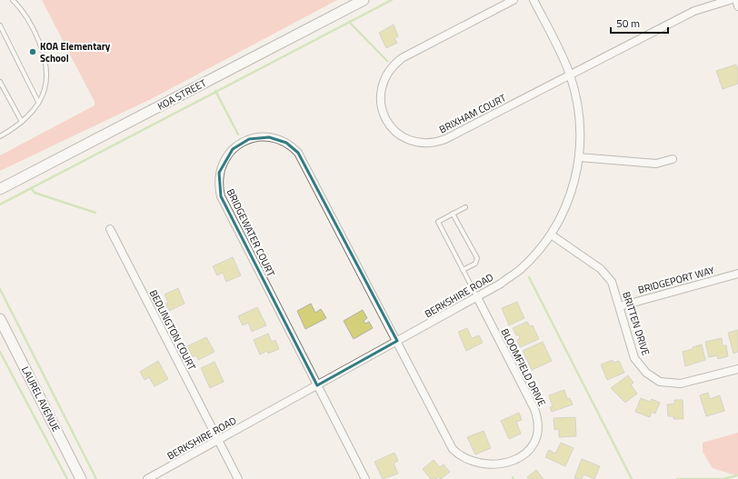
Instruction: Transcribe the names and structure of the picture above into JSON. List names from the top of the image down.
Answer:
{
  "streets": {
    "main road": ["KOA STREET", "LAUREL AVENUE"],
    "street": [
      "BRIXHAM COURT",
      "BRIDGEWATER COURT",
      "BRIDGEPORT WAY",
      "BERKSHIRE ROAD",
      "BRITTEN DRIVE",
      "BEDLINGTON COURT",
      "BLOOMFIELD DRIVE"
    ]
  },
  "crossings": [
    ["BRIXHAM COURT", "BERKSHIRE ROAD"],
    ["BRIDGEWATER COURT", "BERKSHIRE ROAD"],
    ["BRIDGEPORT WAY", "BRITTEN DRIVE"],
    ["BERKSHIRE ROAD", "BRITTEN DRIVE"],
    ["BERKSHIRE ROAD", "BEDLINGTON COURT"],
    ["BERKSHIRE ROAD", "BLOOMFIELD DRIVE"]
  ],
  "places": ["KOA Elementary School"],
  "scale_bar": "50 m"
}
